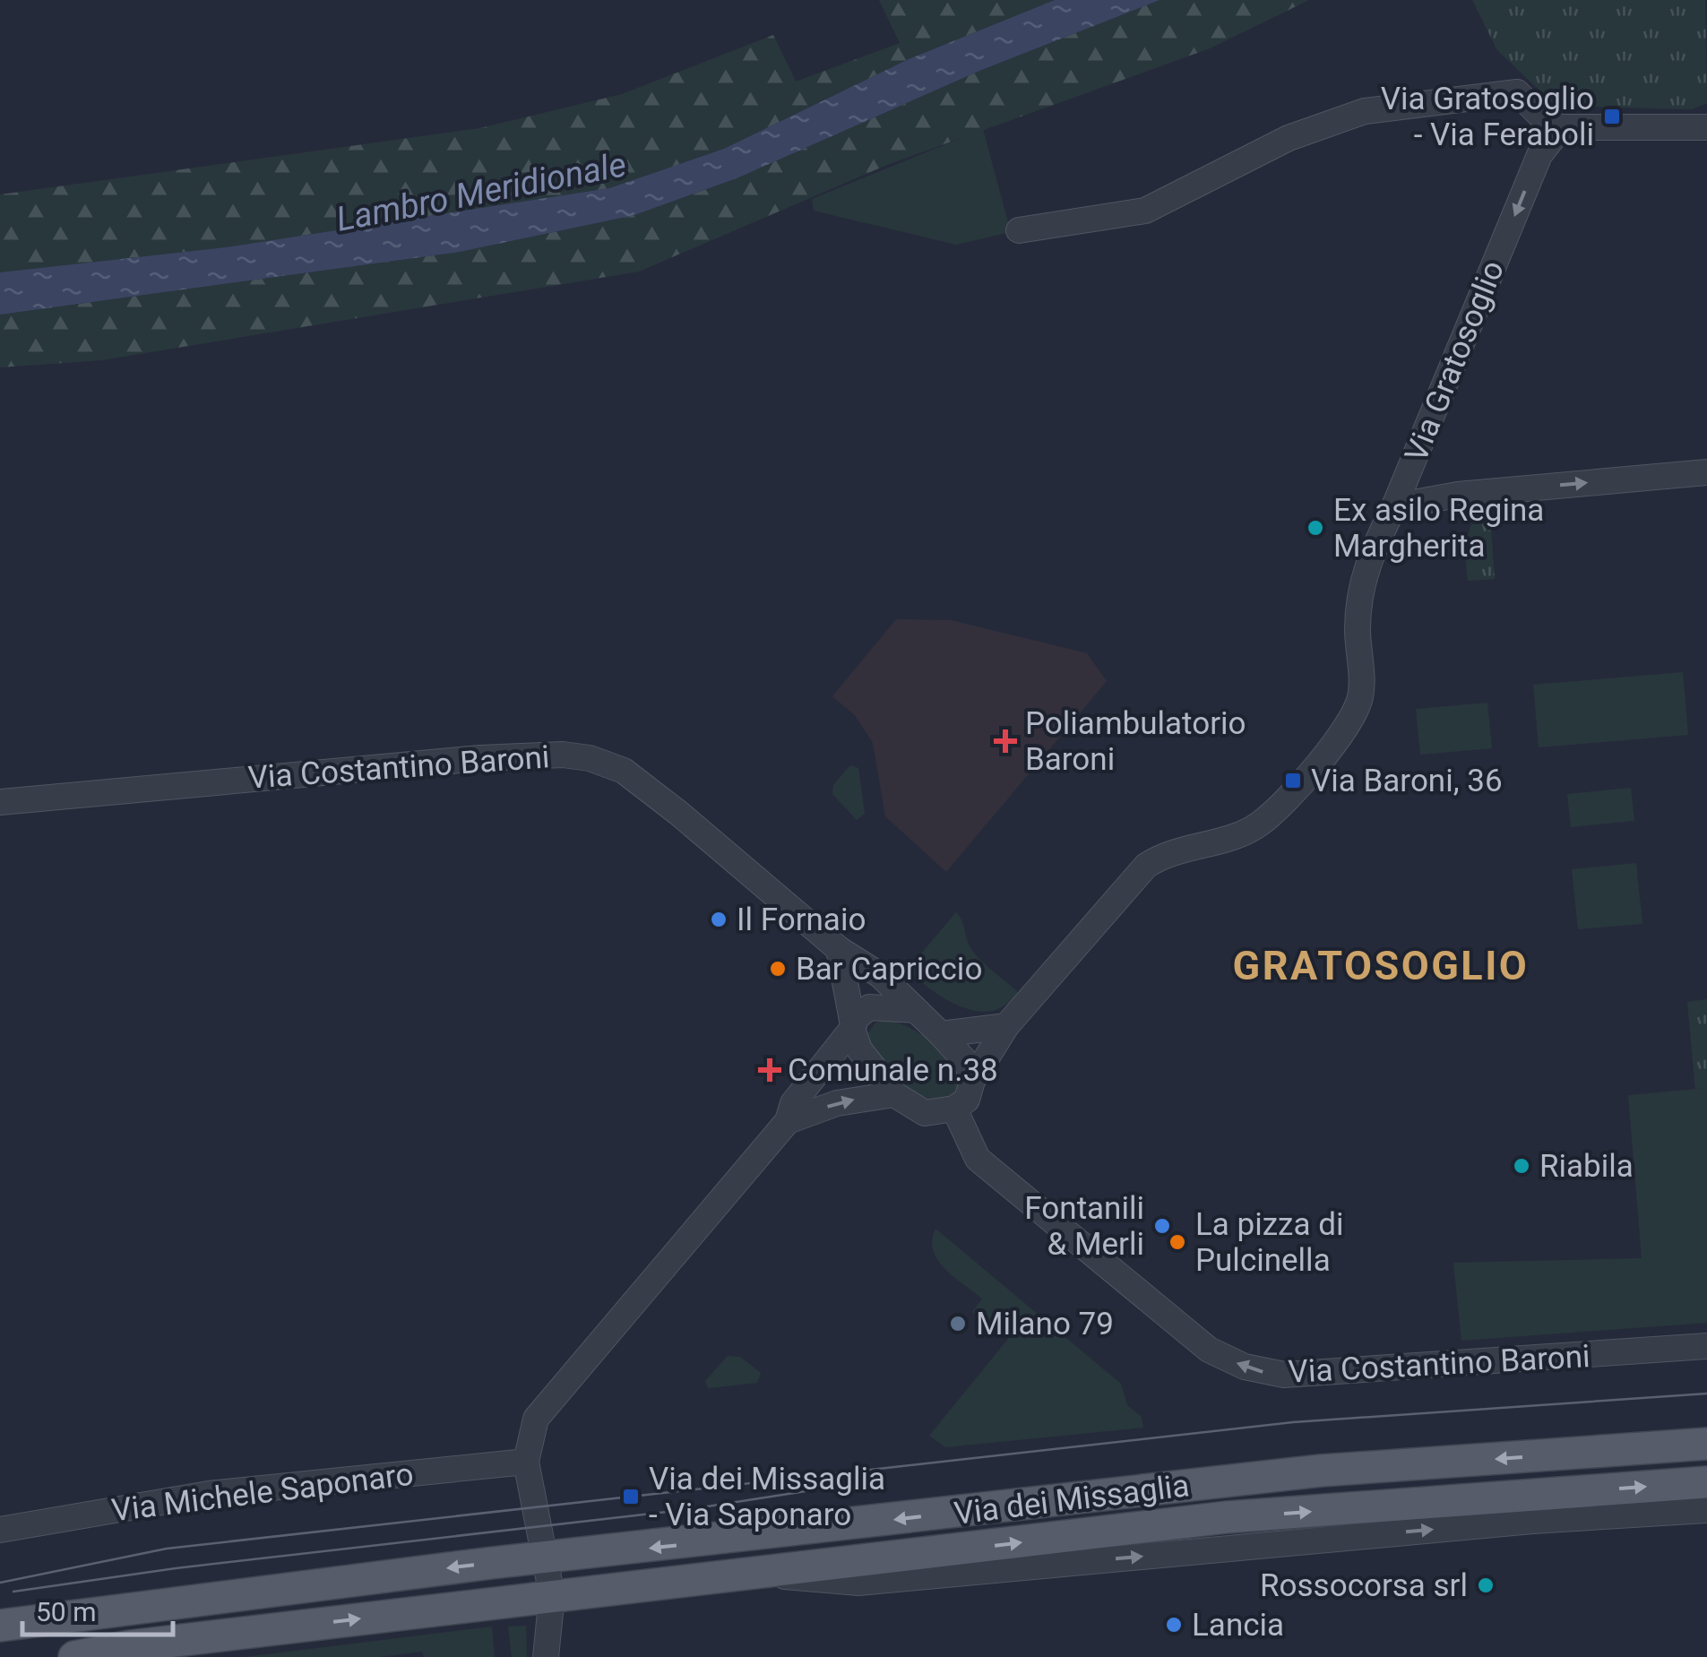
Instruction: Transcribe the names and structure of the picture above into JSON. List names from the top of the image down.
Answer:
{
  "streets": {
    "main road": ["Via dei Missaglia"],
    "street": ["Via Gratosoglio", "Via Costantino Baroni", "Via Michele Saponaro"]
  },
  "one_way": ["Via Costantino Baroni"],
  "districts": ["GRATOSOGLIO"],
  "water": ["Lambro Meridionale"],
  "places": {
    "transit": ["Via Gratosoglio - Via Feraboli", "Via Baroni, 36", "Via dei Missaglia - Via Saponaro"],
    "other": [
      "Ex asilo Regina Margherita",
      "Il Fornaio",
      "Bar Capriccio",
      "Riabila",
      "Fontanili & Merli",
      "La pizza di Pulcinella",
      "Milano 79",
      "Rossocorsa srl",
      "Lancia"
    ],
    "health": ["Poliambulatorio Baroni", "Comunale n.38"]
  },
  "scale_bar": "50 m"
}
